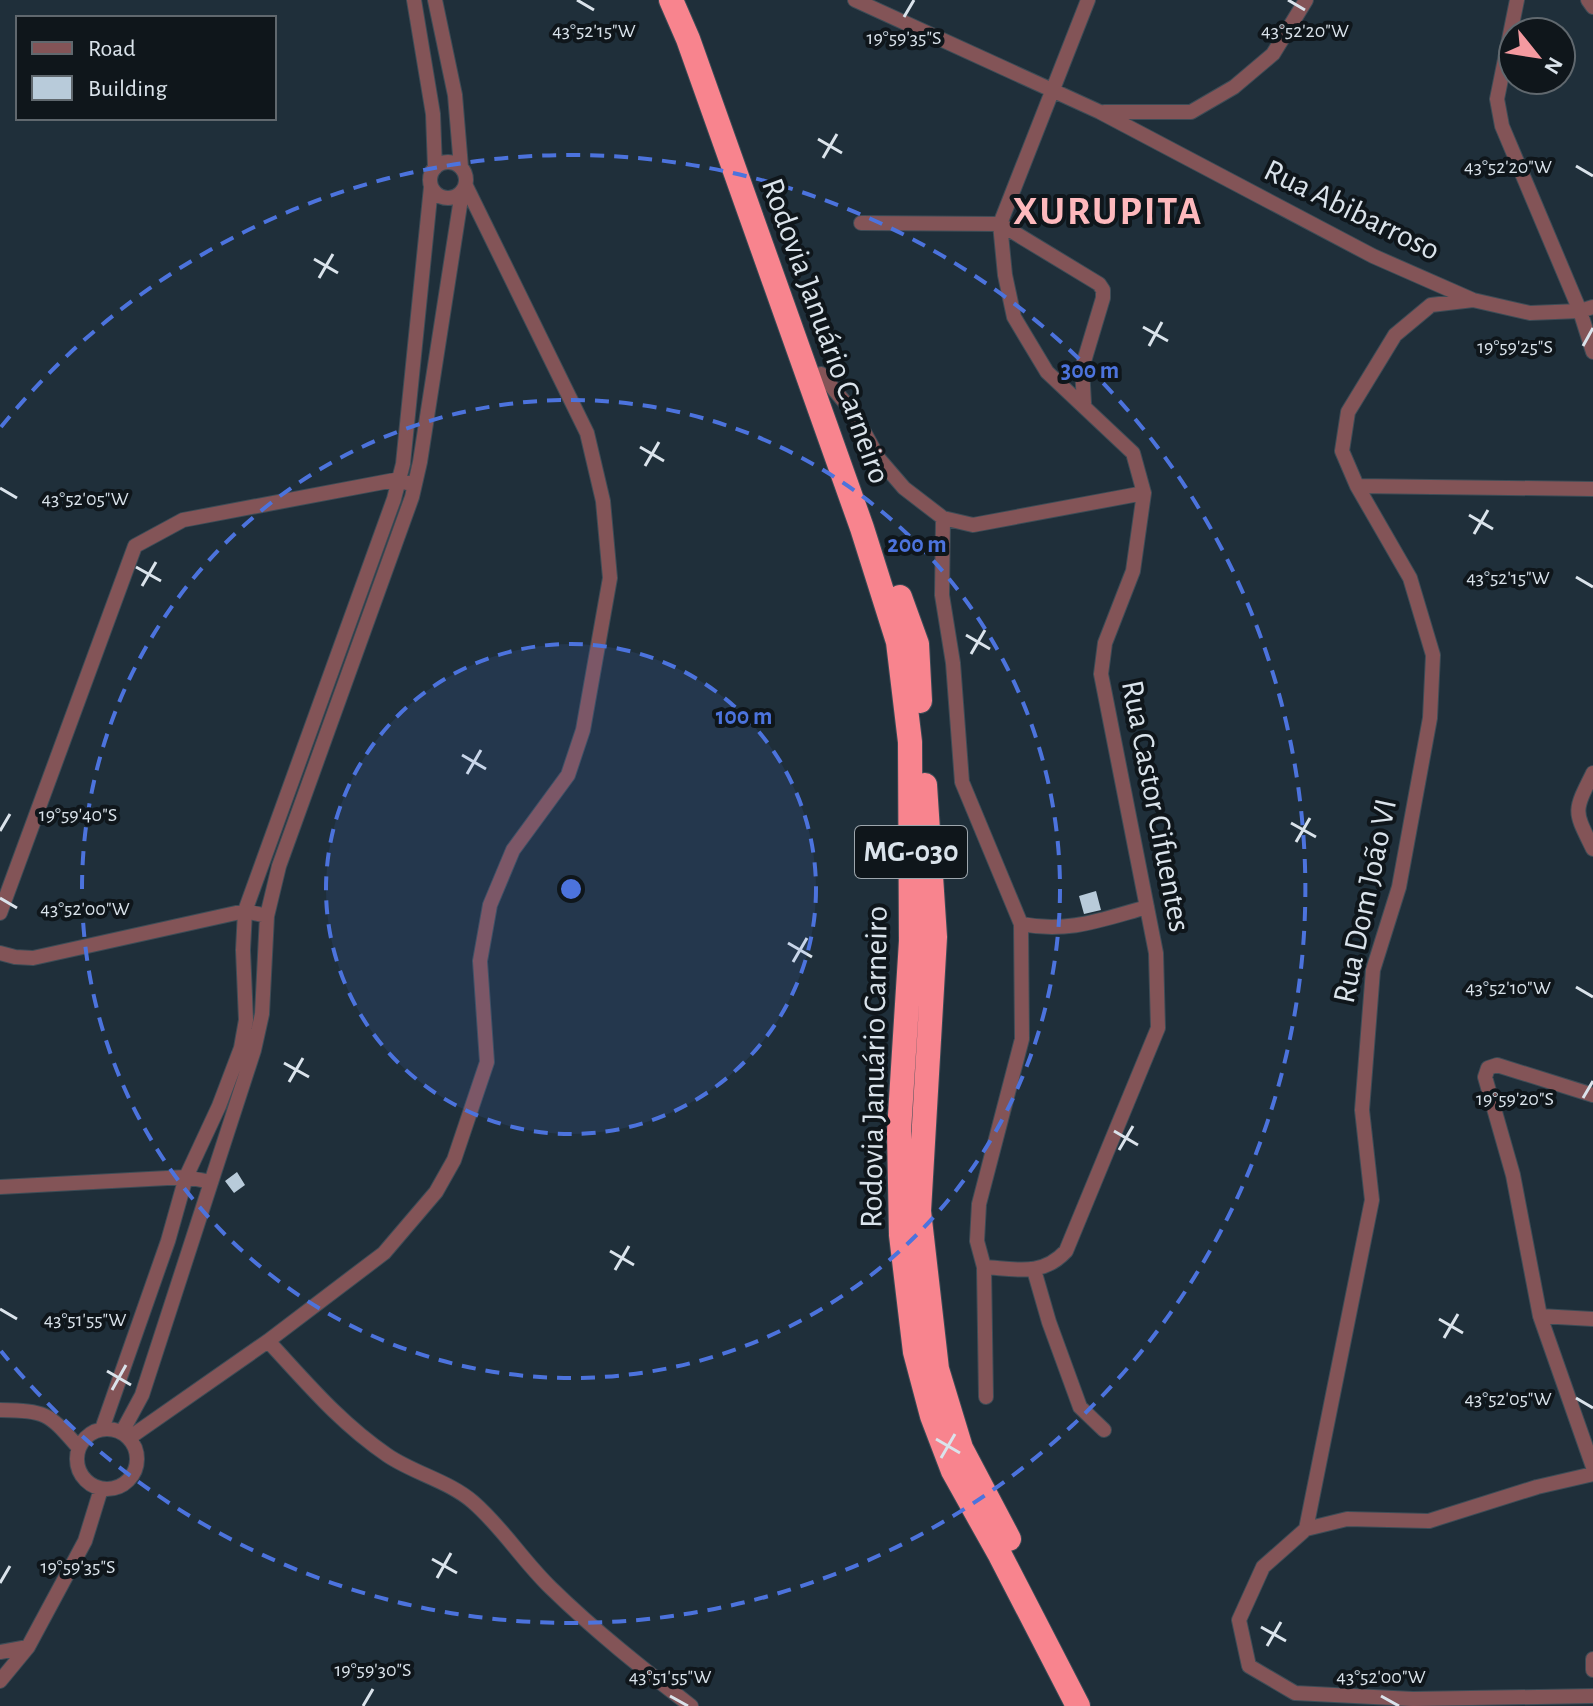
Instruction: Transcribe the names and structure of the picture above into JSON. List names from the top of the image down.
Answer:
{
  "streets": {
    "highway": ["Rodovia Januário Carneiro", "MG-030"],
    "street": ["Rua Abibarroso", "Rua Castor Cifuentes", "Rua Dom João VI"]
  },
  "crossings": [
    ["Rua Abibarroso", "Rua Castor Cifuentes"],
    ["Rua Abibarroso", "Rua Dom João VI"]
  ],
  "districts": ["XURUPITA"],
  "legend": ["Road", "Building"],
  "north": "bottom right",
  "coordinates": [
    "43°52'15\"W",
    "43°52'20\"W",
    "19°59'35\"S",
    "19°59'25\"S",
    "43°52'05\"W",
    "19°59'40\"S",
    "43°52'00\"W",
    "43°52'10\"W",
    "19°59'20\"S",
    "43°51'55\"W",
    "19°59'30\"S"
  ],
  "rings": ["300 m", "200 m", "100 m"]
}
